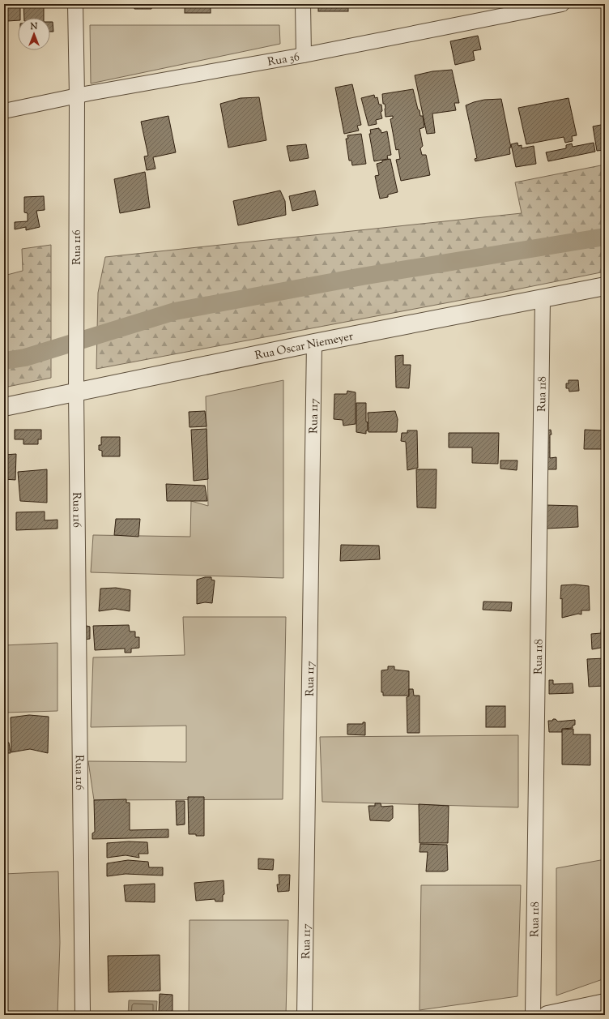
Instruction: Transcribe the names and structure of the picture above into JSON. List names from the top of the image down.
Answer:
{
  "streets": {
    "street": [
      "Rua 36",
      "Rua 116",
      "Rua Oscar Niemeyer",
      "Rua 118",
      "Rua 117"
    ]
  },
  "crossings": [
    ["Rua 36", "Rua 116"],
    ["Rua 116", "Rua Oscar Niemeyer"],
    ["Rua Oscar Niemeyer", "Rua 118"],
    ["Rua Oscar Niemeyer", "Rua 117"]
  ],
  "north": "top"
}
